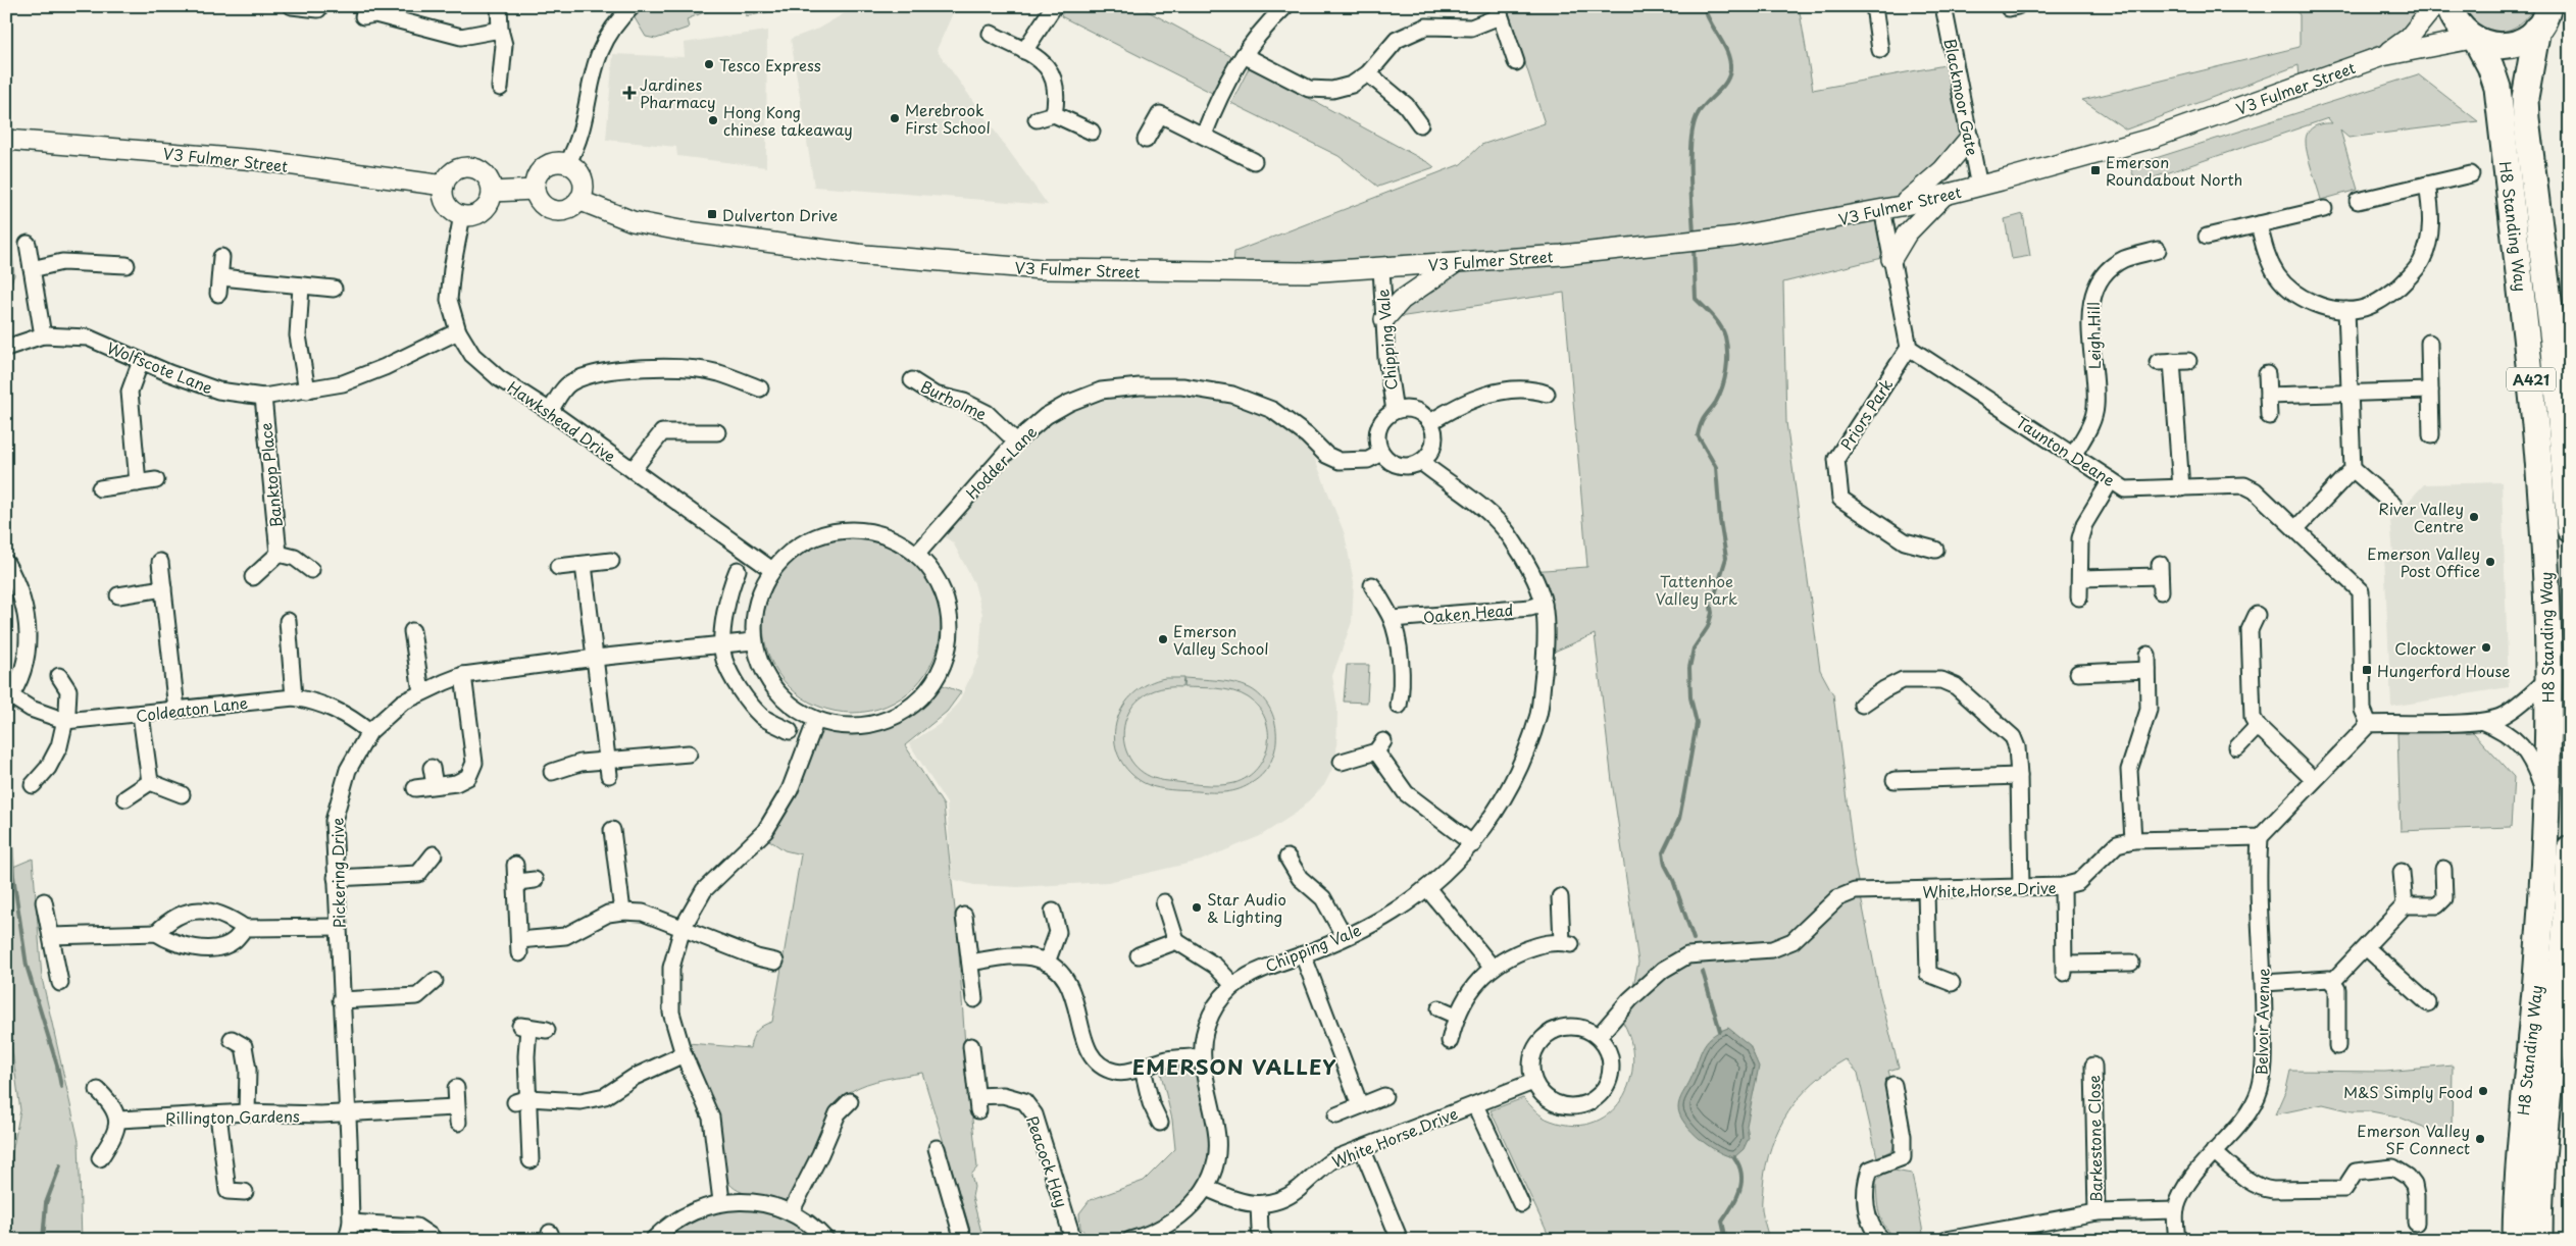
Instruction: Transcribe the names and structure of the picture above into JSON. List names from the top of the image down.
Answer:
{
  "streets": {
    "highway": ["H8 Standing Way", "A421"],
    "street": [
      "V3 Fulmer Street",
      "Blackmoor Gate",
      "Leigh Hill",
      "Chipping Vale",
      "Wolfscote Lane",
      "Burholme",
      "Priors Park",
      "Hawkshead Drive",
      "Taunton Deane",
      "Hodder Lane",
      "Banktop Place",
      "Oaken Head",
      "Coldeaton Lane",
      "Pickering Drive",
      "White Horse Drive",
      "Belvoir Avenue",
      "Rillington Gardens",
      "Barkestone Close",
      "Peacock Hay"
    ]
  },
  "crossings": [
    ["V3 Fulmer Street", "Blackmoor Gate"],
    ["V3 Fulmer Street", "H8 Standing Way"],
    ["V3 Fulmer Street", "Chipping Vale"],
    ["V3 Fulmer Street", "A421"],
    ["V3 Fulmer Street", "Hawkshead Drive"],
    ["H8 Standing Way", "A421"],
    ["Leigh Hill", "Taunton Deane"],
    ["Chipping Vale", "Hodder Lane"],
    ["Chipping Vale", "Oaken Head"],
    ["Chipping Vale", "White Horse Drive"],
    ["Wolfscote Lane", "Hawkshead Drive"],
    ["Wolfscote Lane", "Banktop Place"],
    ["Burholme", "Hodder Lane"],
    ["Priors Park", "Taunton Deane"],
    ["Coldeaton Lane", "Pickering Drive"],
    ["Pickering Drive", "Rillington Gardens"],
    ["White Horse Drive", "Belvoir Avenue"],
    ["Belvoir Avenue", "Barkestone Close"]
  ],
  "districts": ["EMERSON VALLEY"],
  "parks": ["Tattenhoe Valley Park"],
  "places": {
    "other": [
      "Tesco Express",
      "Merebrook First School",
      "Hong Kong chinese takeaway",
      "River Valley Centre",
      "Emerson Valley Post Office",
      "Emerson Valley School",
      "Clocktower",
      "Star Audio & Lighting",
      "M&S Simply Food",
      "Emerson Valley SF Connect"
    ],
    "health": ["Jardines Pharmacy"],
    "transit": ["Emerson Roundabout North", "Dulverton Drive", "Hungerford House"]
  }
}
